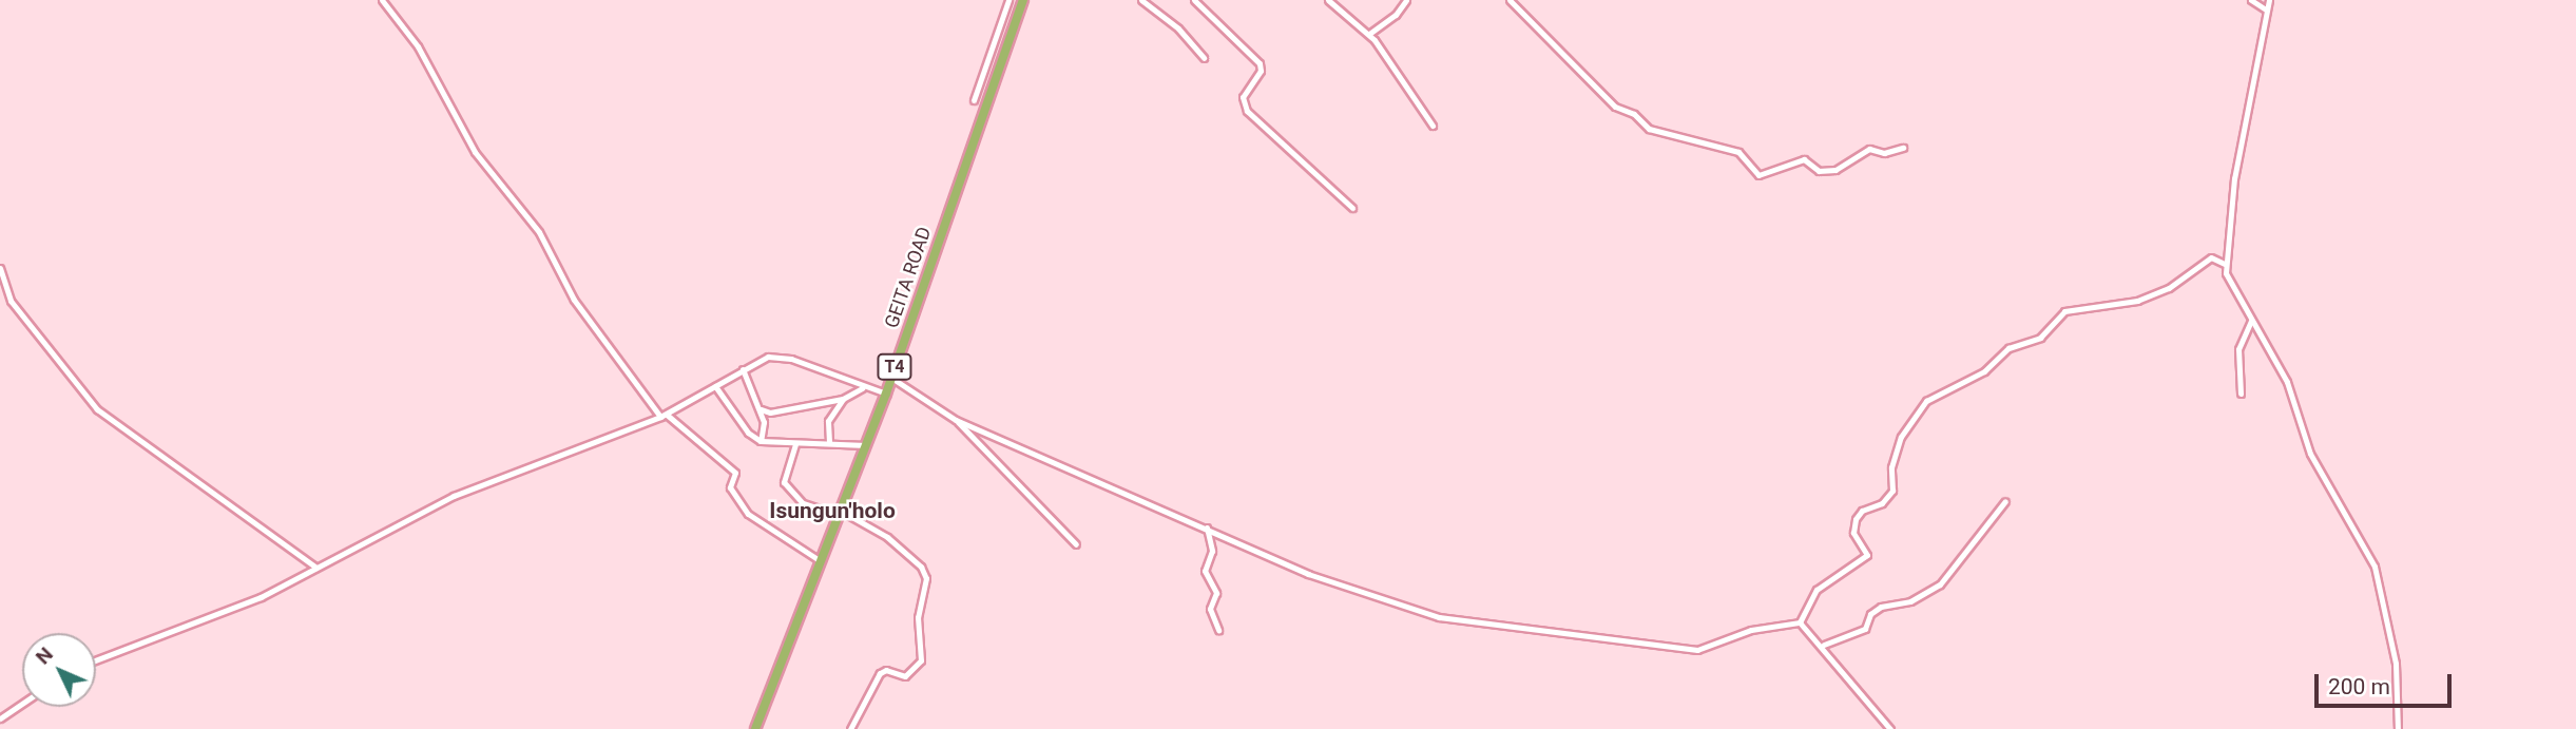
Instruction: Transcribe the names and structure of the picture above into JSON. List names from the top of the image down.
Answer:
{
  "streets": {
    "highway": ["GEITA ROAD", "T4"]
  },
  "districts": ["Isungun'holo"],
  "scale_bar": "200 m",
  "north": "top left"
}
